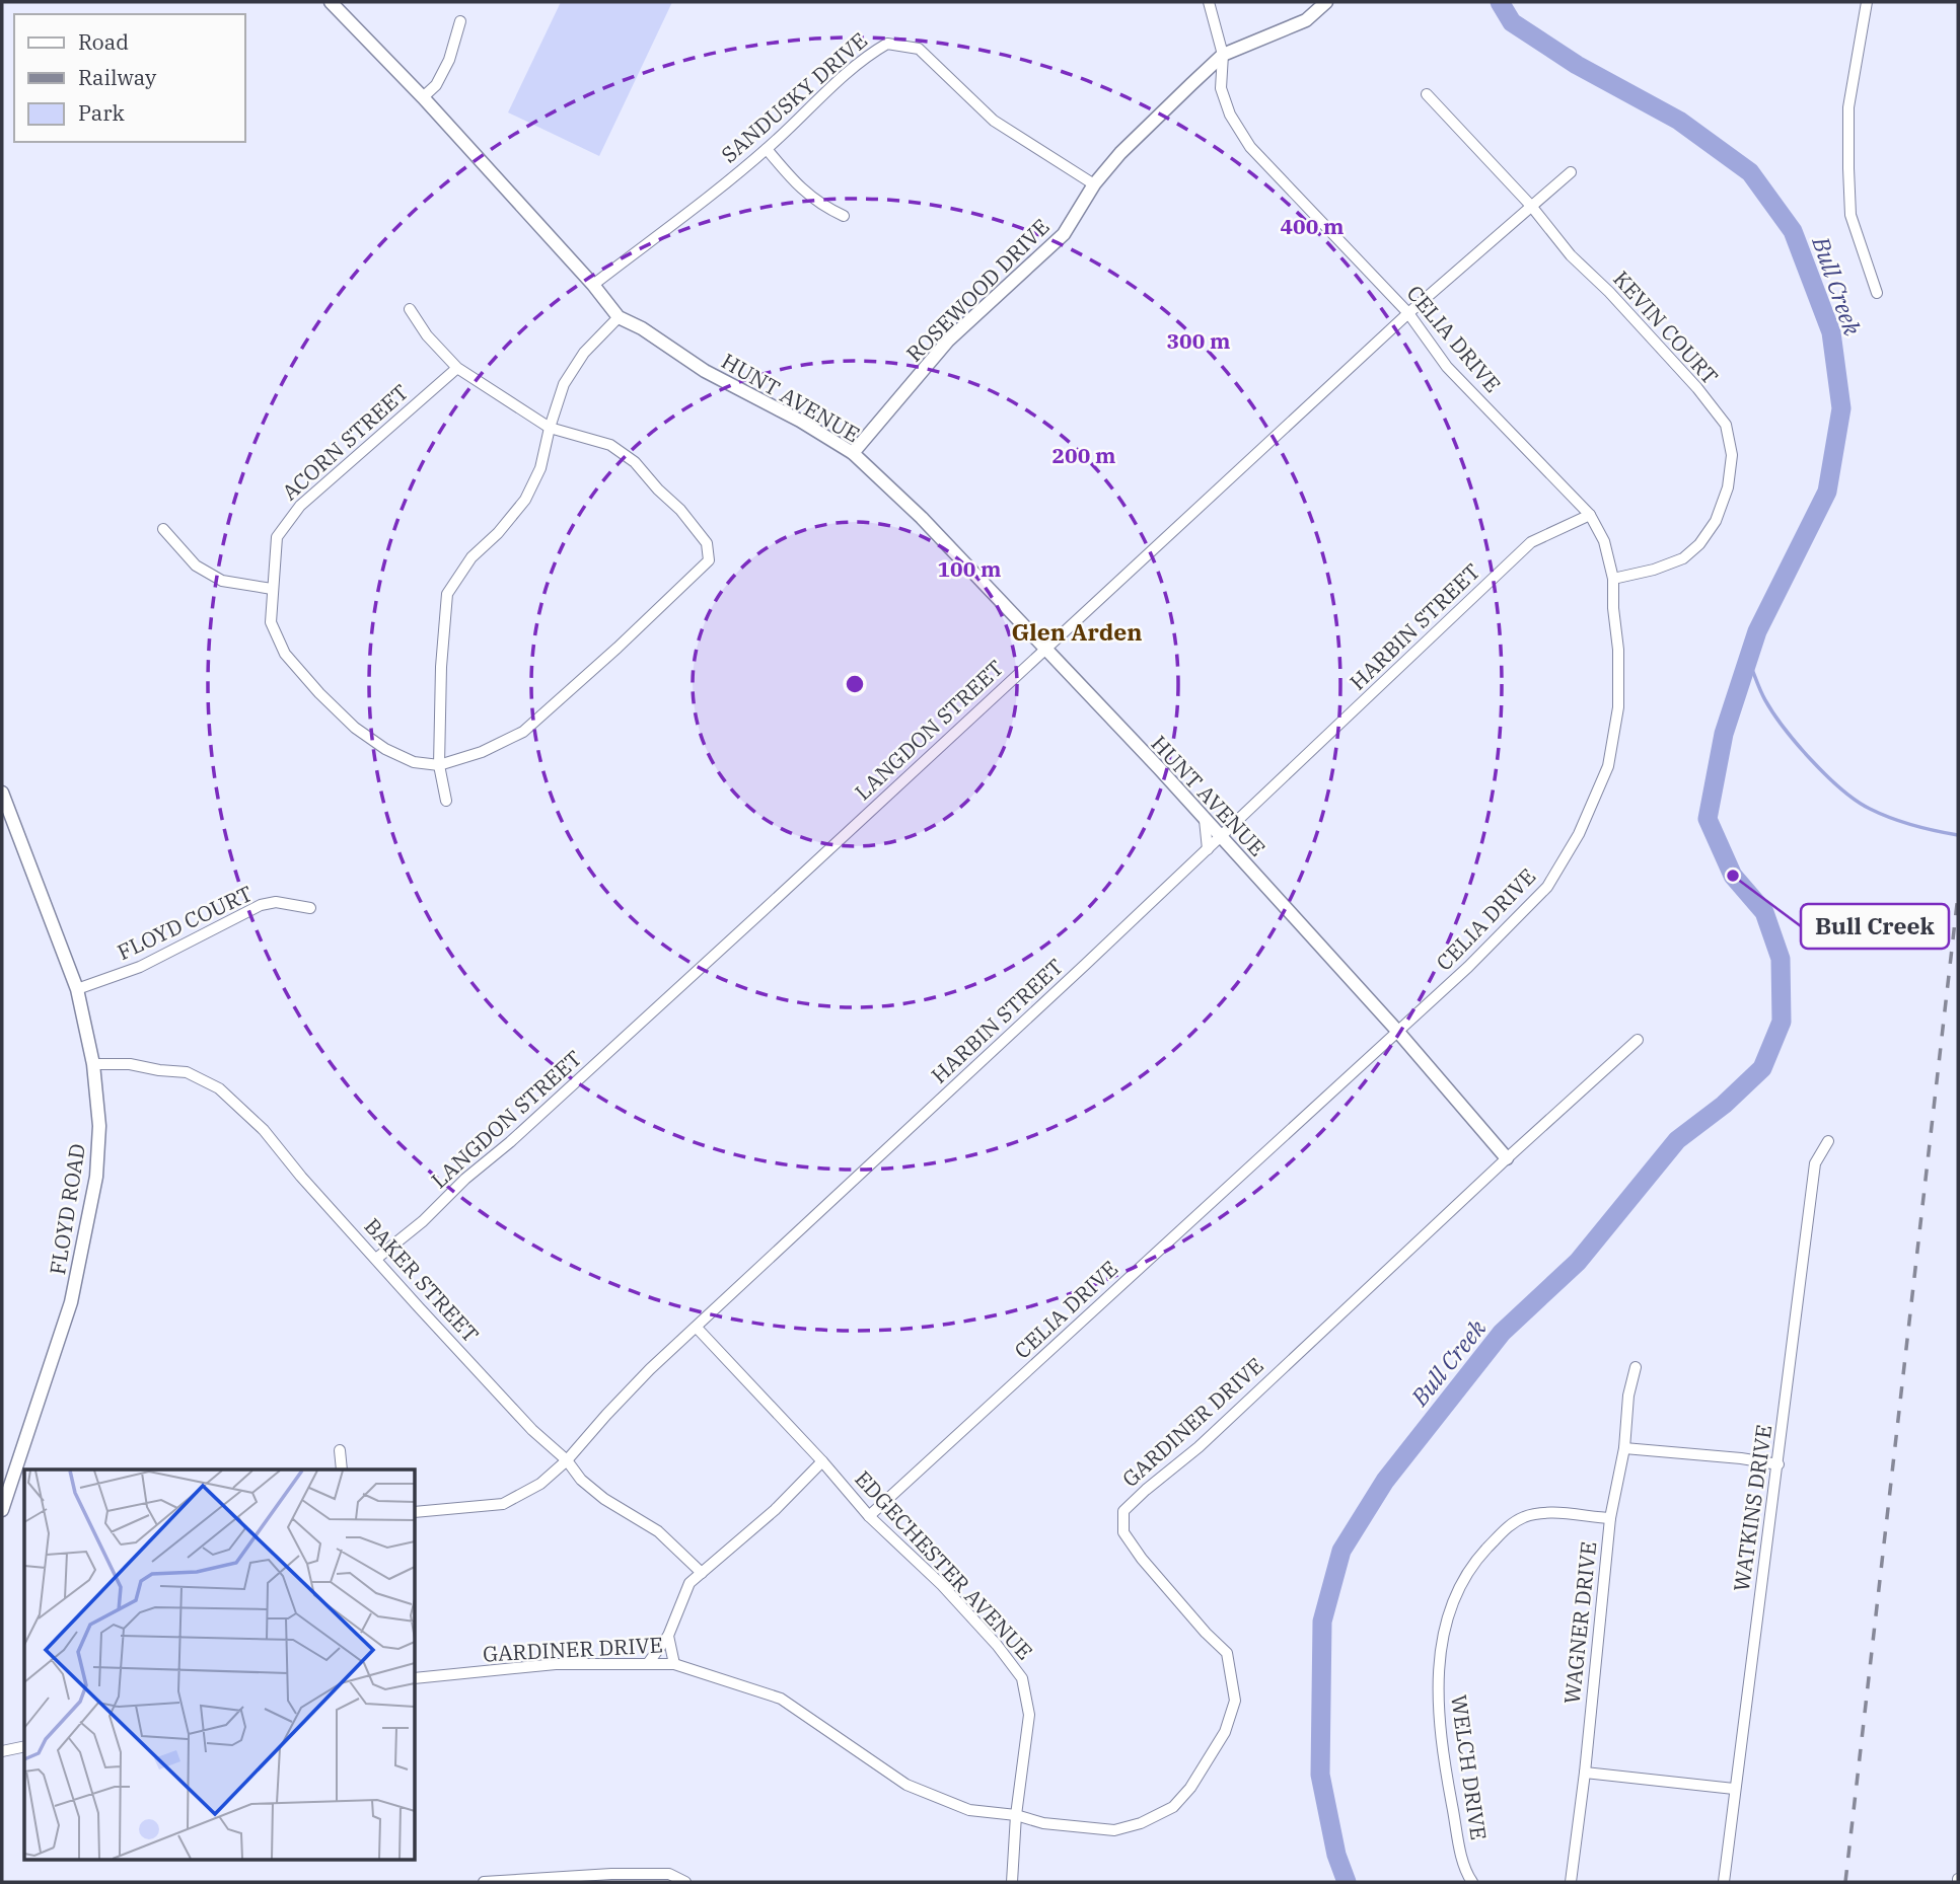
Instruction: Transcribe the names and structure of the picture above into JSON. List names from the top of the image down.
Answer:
{
  "streets": {
    "street": [
      "SANDUSKY DRIVE",
      "ROSEWOOD DRIVE",
      "KEVIN COURT",
      "CELIA DRIVE",
      "HUNT AVENUE",
      "ACORN STREET",
      "HARBIN STREET",
      "LANGDON STREET",
      "FLOYD COURT",
      "FLOYD ROAD",
      "BAKER STREET",
      "GARDINER DRIVE",
      "WATKINS DRIVE",
      "EDGECHESTER AVENUE",
      "WAGNER DRIVE",
      "WELCH DRIVE"
    ]
  },
  "crossings": [
    ["SANDUSKY DRIVE", "ROSEWOOD DRIVE"],
    ["SANDUSKY DRIVE", "HUNT AVENUE"],
    ["ROSEWOOD DRIVE", "CELIA DRIVE"],
    ["ROSEWOOD DRIVE", "HUNT AVENUE"],
    ["KEVIN COURT", "CELIA DRIVE"],
    ["KEVIN COURT", "LANGDON STREET"],
    ["CELIA DRIVE", "HUNT AVENUE"],
    ["CELIA DRIVE", "HARBIN STREET"],
    ["CELIA DRIVE", "LANGDON STREET"],
    ["CELIA DRIVE", "EDGECHESTER AVENUE"],
    ["HUNT AVENUE", "HARBIN STREET"],
    ["HUNT AVENUE", "LANGDON STREET"],
    ["HUNT AVENUE", "GARDINER DRIVE"],
    ["HARBIN STREET", "BAKER STREET"],
    ["HARBIN STREET", "EDGECHESTER AVENUE"],
    ["LANGDON STREET", "BAKER STREET"],
    ["FLOYD COURT", "FLOYD ROAD"],
    ["FLOYD ROAD", "BAKER STREET"],
    ["GARDINER DRIVE", "EDGECHESTER AVENUE"],
    ["WAGNER DRIVE", "WELCH DRIVE"]
  ],
  "districts": ["Glen Arden"],
  "water": ["Bull Creek"],
  "places": ["Bull Creek"],
  "legend": ["Road", "Railway", "Park"],
  "rings": [
    "400 m",
    "300 m",
    "200 m",
    "100 m"
  ]
}
